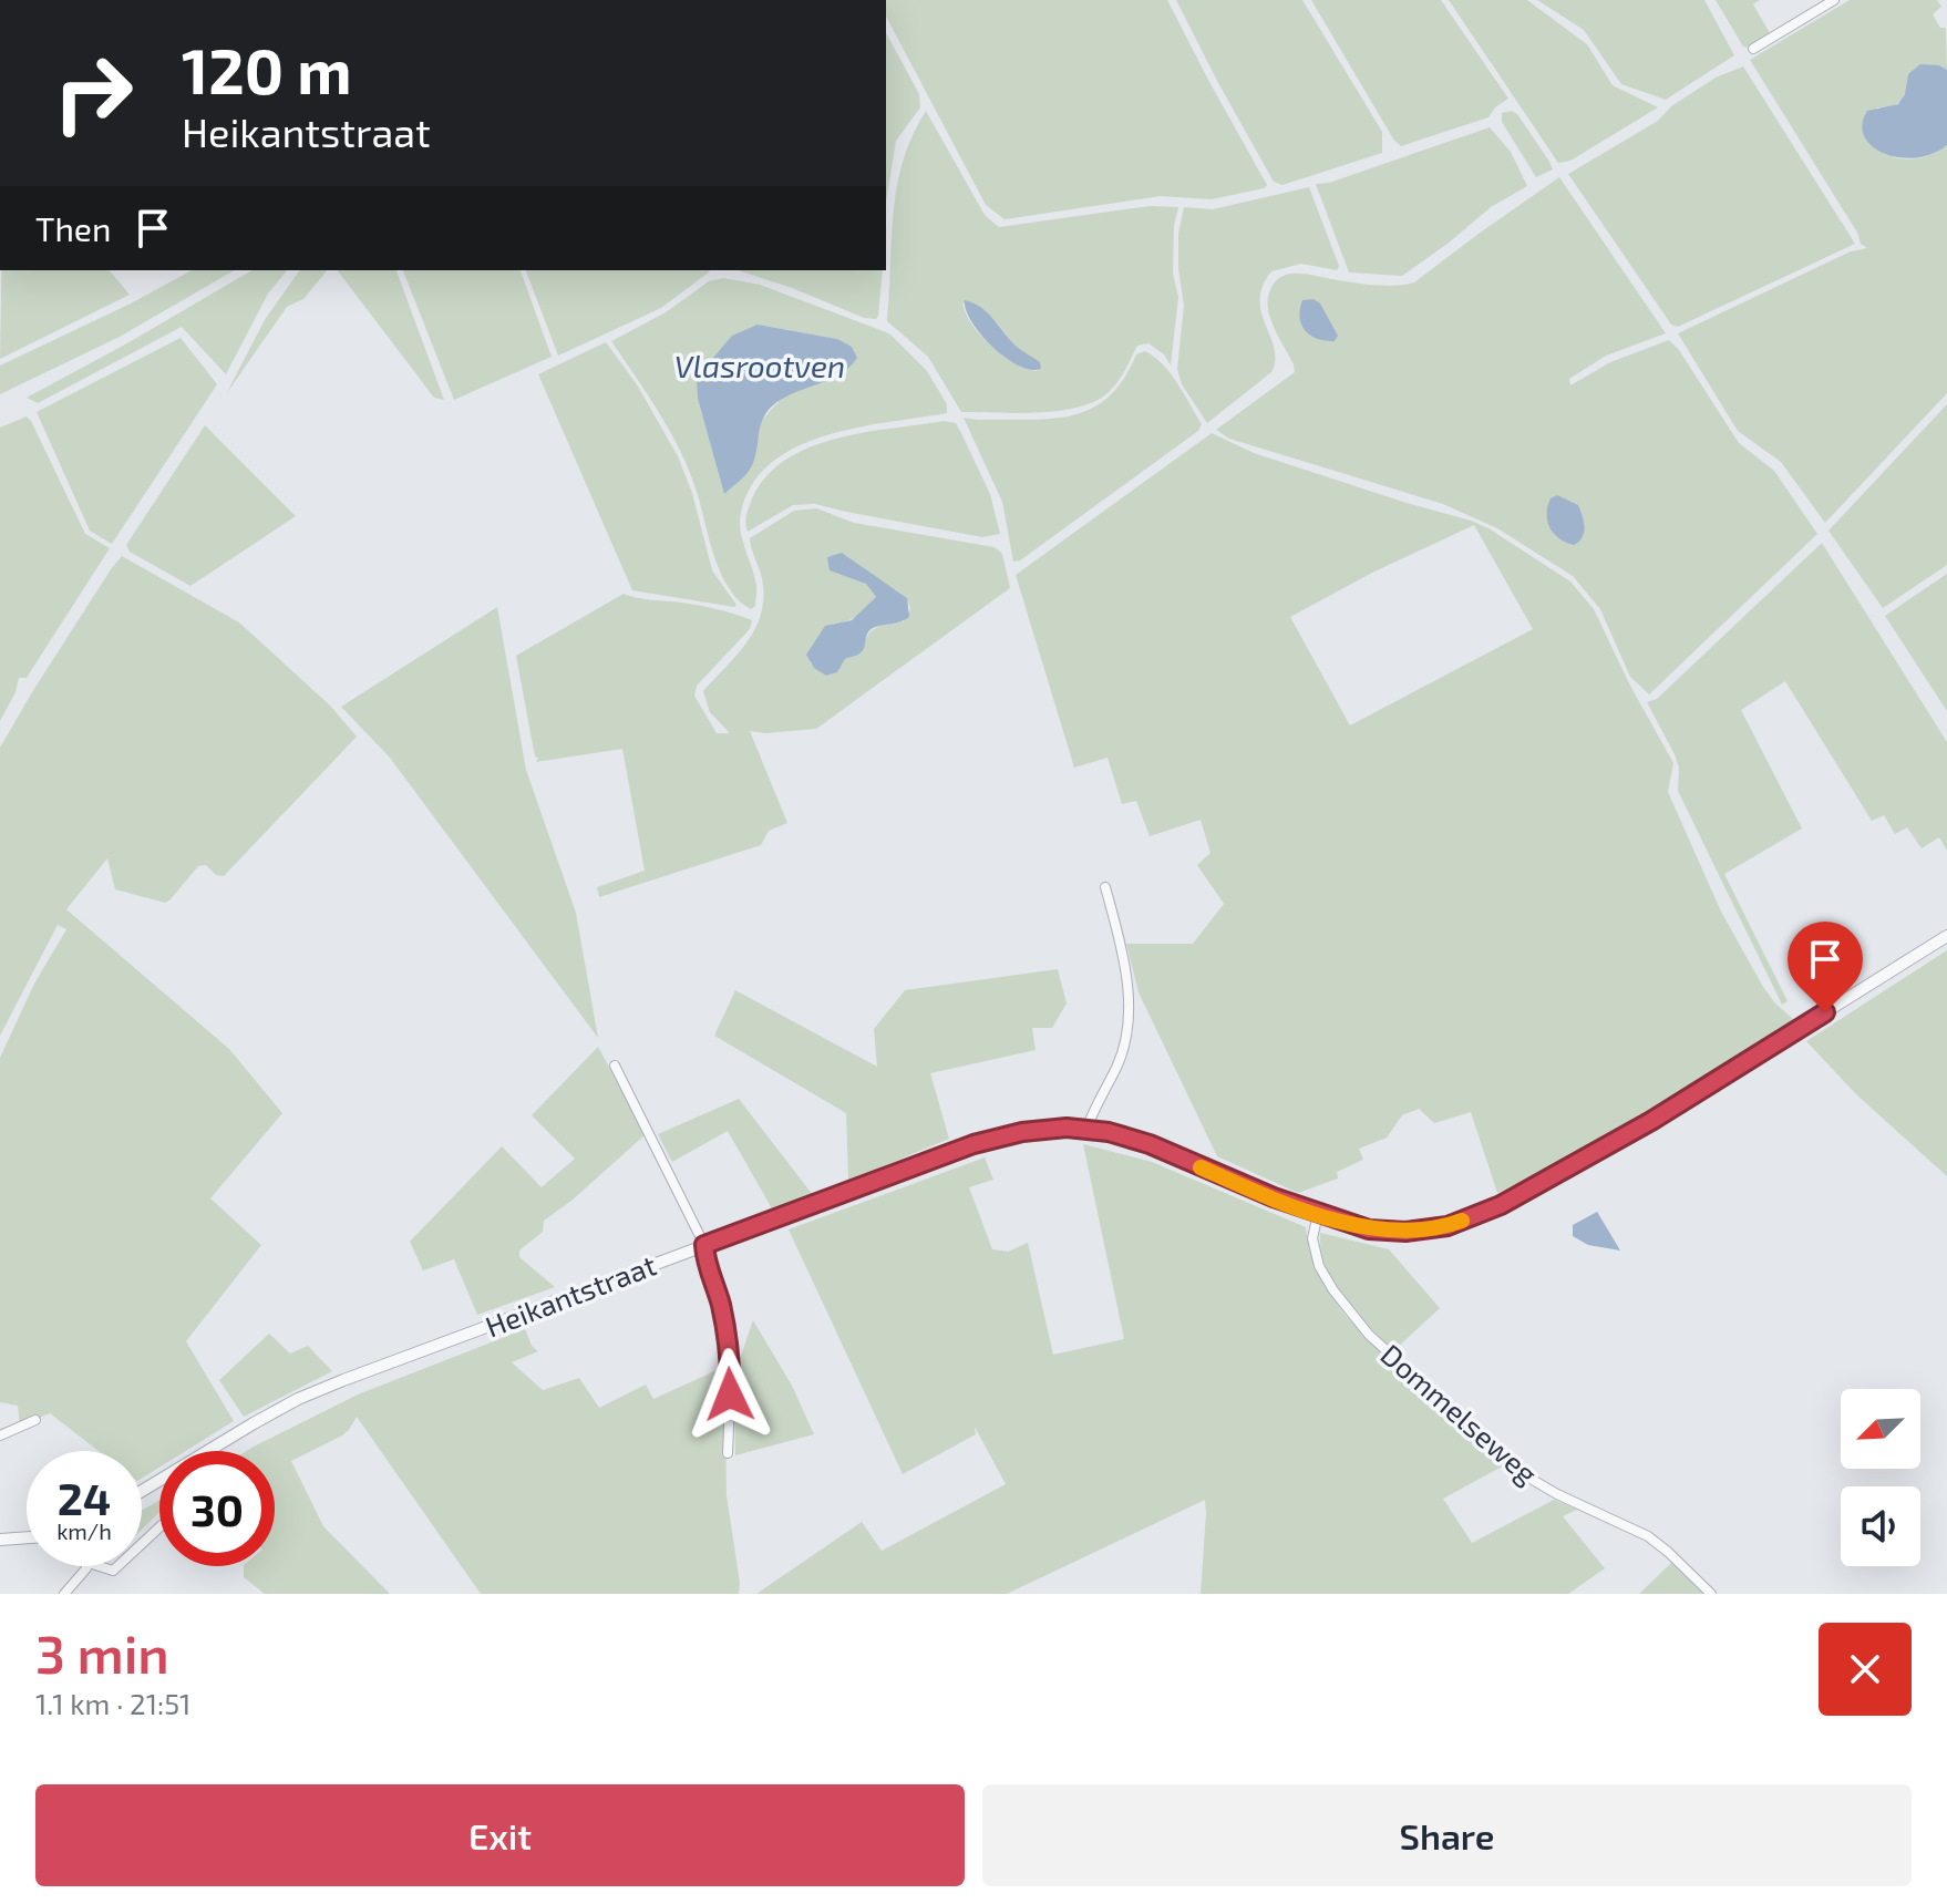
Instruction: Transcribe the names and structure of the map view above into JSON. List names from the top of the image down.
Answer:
{
  "streets": {
    "street": ["Heikantstraat", "Dommelseweg"]
  },
  "crossings": [
    ["Heikantstraat", "Dommelseweg"]
  ],
  "water": ["Vlasrootven"],
  "north": "bottom left",
  "page": {
    "turn": ["120 m", "Heikantstraat"],
    "then": "Then",
    "speed": "24 km/h",
    "limit": "30",
    "heading": ["3 min", "1.1 km · 21:51"],
    "buttons": ["Exit", "Share"]
  }
}
